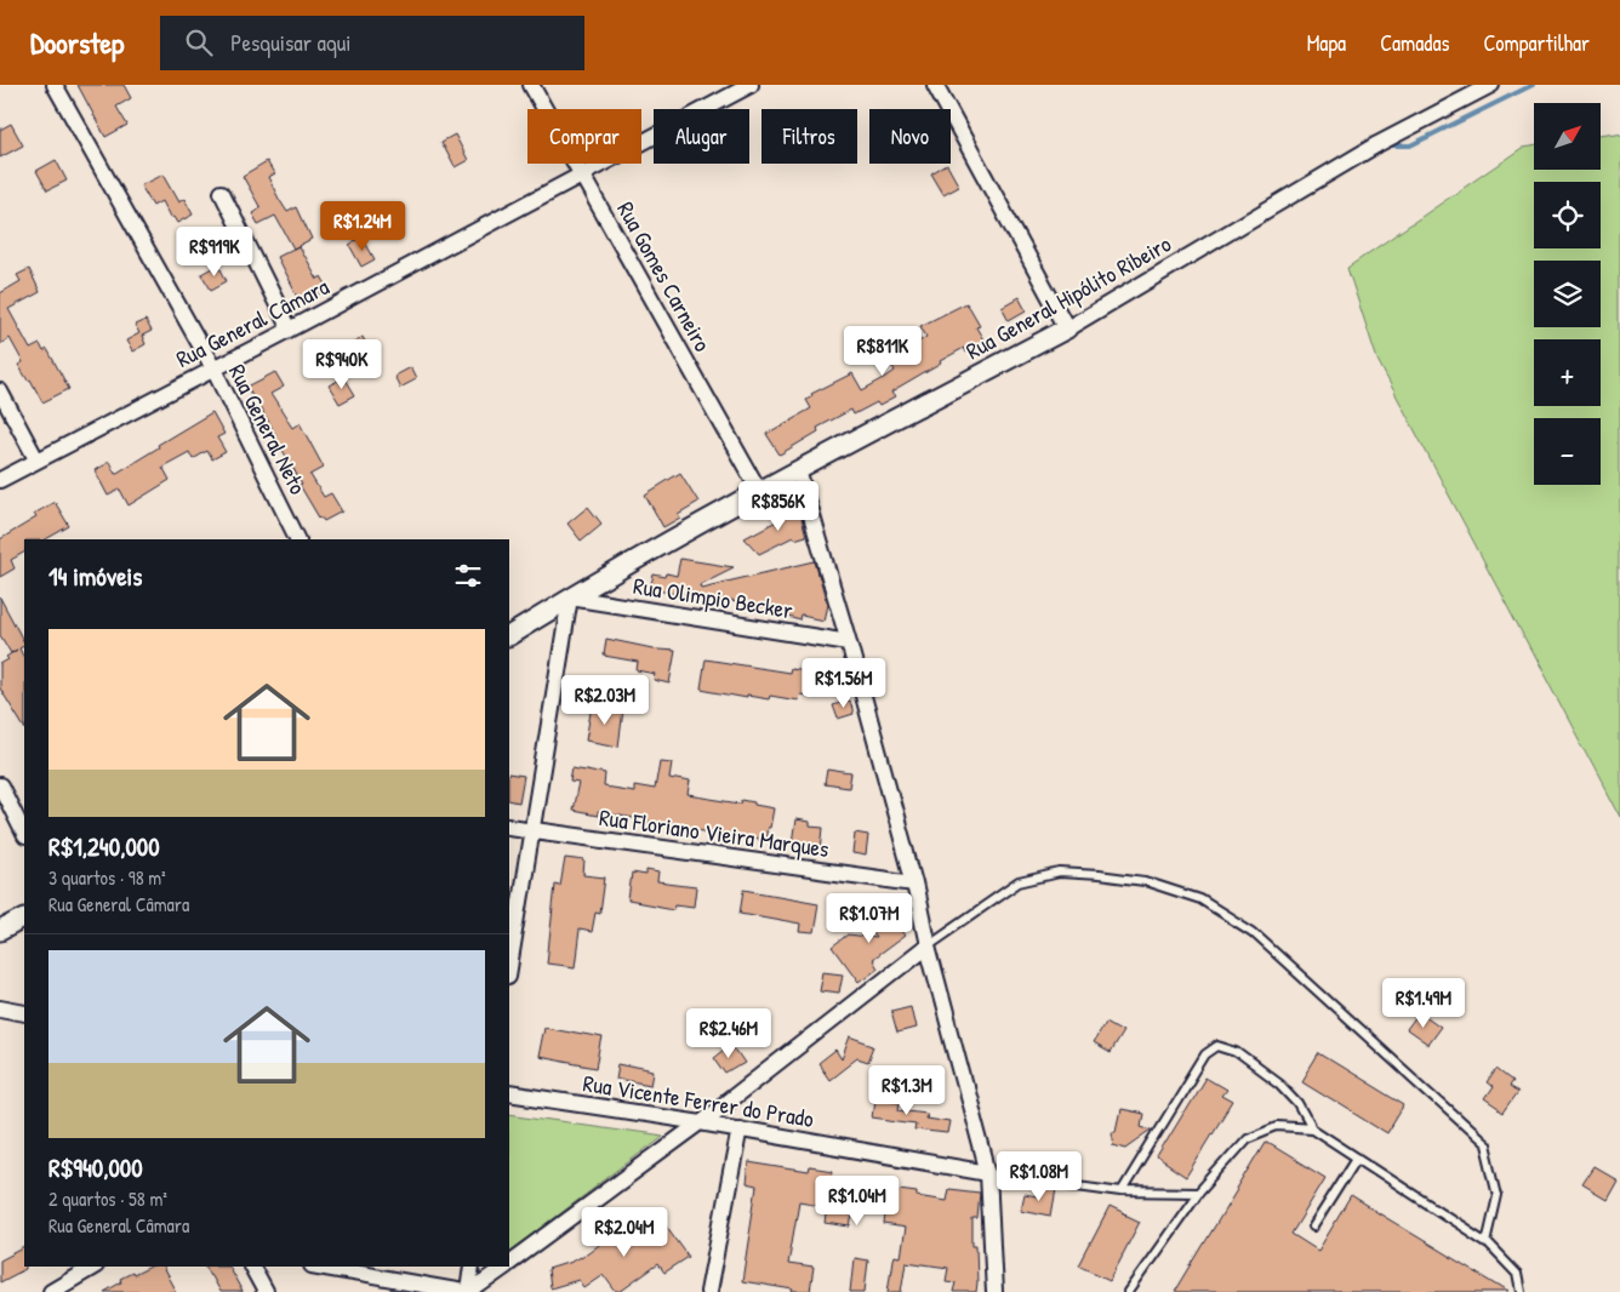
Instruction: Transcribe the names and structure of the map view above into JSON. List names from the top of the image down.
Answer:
{
  "streets": {
    "street": [
      "Rua Gomes Carneiro",
      "Rua General Hipólito Ribeiro",
      "Rua General Câmara",
      "Rua General Neto",
      "Rua Olimpio Becker",
      "Rua Floriano Vieira Marques",
      "Rua Vicente Ferrer do Prado"
    ]
  },
  "crossings": [
    ["Rua Gomes Carneiro", "Rua General Hipólito Ribeiro"],
    ["Rua Gomes Carneiro", "Rua General Câmara"],
    ["Rua General Hipólito Ribeiro", "Rua Olimpio Becker"],
    ["Rua General Câmara", "Rua General Neto"]
  ],
  "north": "top right",
  "page": {
    "header": "Doorstep",
    "search": "Pesquisar aqui",
    "nav": ["Mapa", "Camadas", "Compartilhar"],
    "map_buttons": ["+", "−"],
    "chip": [
      "Comprar",
      "Alugar",
      "Filtros",
      "Novo"
    ],
    "price": [
      "R$1.24M",
      "R$919K",
      "R$811K",
      "R$940K",
      "R$856K",
      "R$1.56M",
      "R$2.03M",
      "R$1.07M",
      "R$1.49M",
      "R$2.46M",
      "R$1.3M",
      "R$1.08M",
      "R$1.04M",
      "R$2.04M"
    ],
    "heading": "14 imóveis",
    "list": [
      {
        "name": "R$1,240,000",
        "note": "3 quartos · 98 m² · Rua General Câmara"
      },
      {
        "name": "R$940,000",
        "note": "2 quartos · 58 m² · Rua General Câmara"
      }
    ]
  }
}
